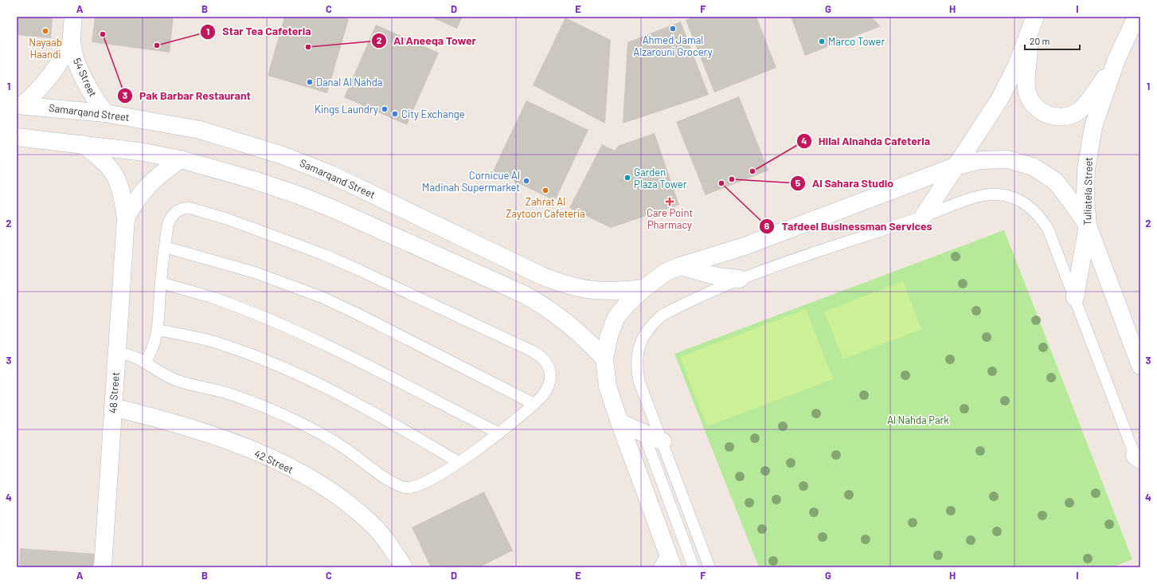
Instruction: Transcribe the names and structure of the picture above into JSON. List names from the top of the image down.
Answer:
{
  "streets": {
    "street": [
      "54 Street",
      "Samarqand Street",
      "Tuliatela Street",
      "48 Street",
      "42 Street"
    ]
  },
  "crossings": [
    ["54 Street", "Samarqand Street"],
    ["48 Street", "42 Street"]
  ],
  "parks": ["Al Nahda Park"],
  "places": {
    "other": [
      "Ahmed Jamal Alzarouni Grocery",
      "Nayaab Haandi",
      "Pak Barbar Restaurant",
      "Marco Tower",
      "Star Tea Cafeteria",
      "Al Aneeqa Tower",
      "Danal Al Nahda",
      "Kings Laundry",
      "City Exchange",
      "Hilal Alnahda Cafeteria",
      "Garden Plaza Tower",
      "Al Sahara Studio",
      "Cornicue Al Madinah Supermarket",
      "Tafdeel Businessman Services",
      "Zahrat Al Zaytoon Cafeteria"
    ],
    "health": ["Care Point Pharmacy"]
  },
  "scale_bar": "20 m",
  "grid": {
    "columns": [
      "A",
      "B",
      "C",
      "D",
      "E",
      "F",
      "G",
      "H",
      "I"
    ],
    "rows": [
      "1",
      "2",
      "3",
      "4"
    ]
  }
}
